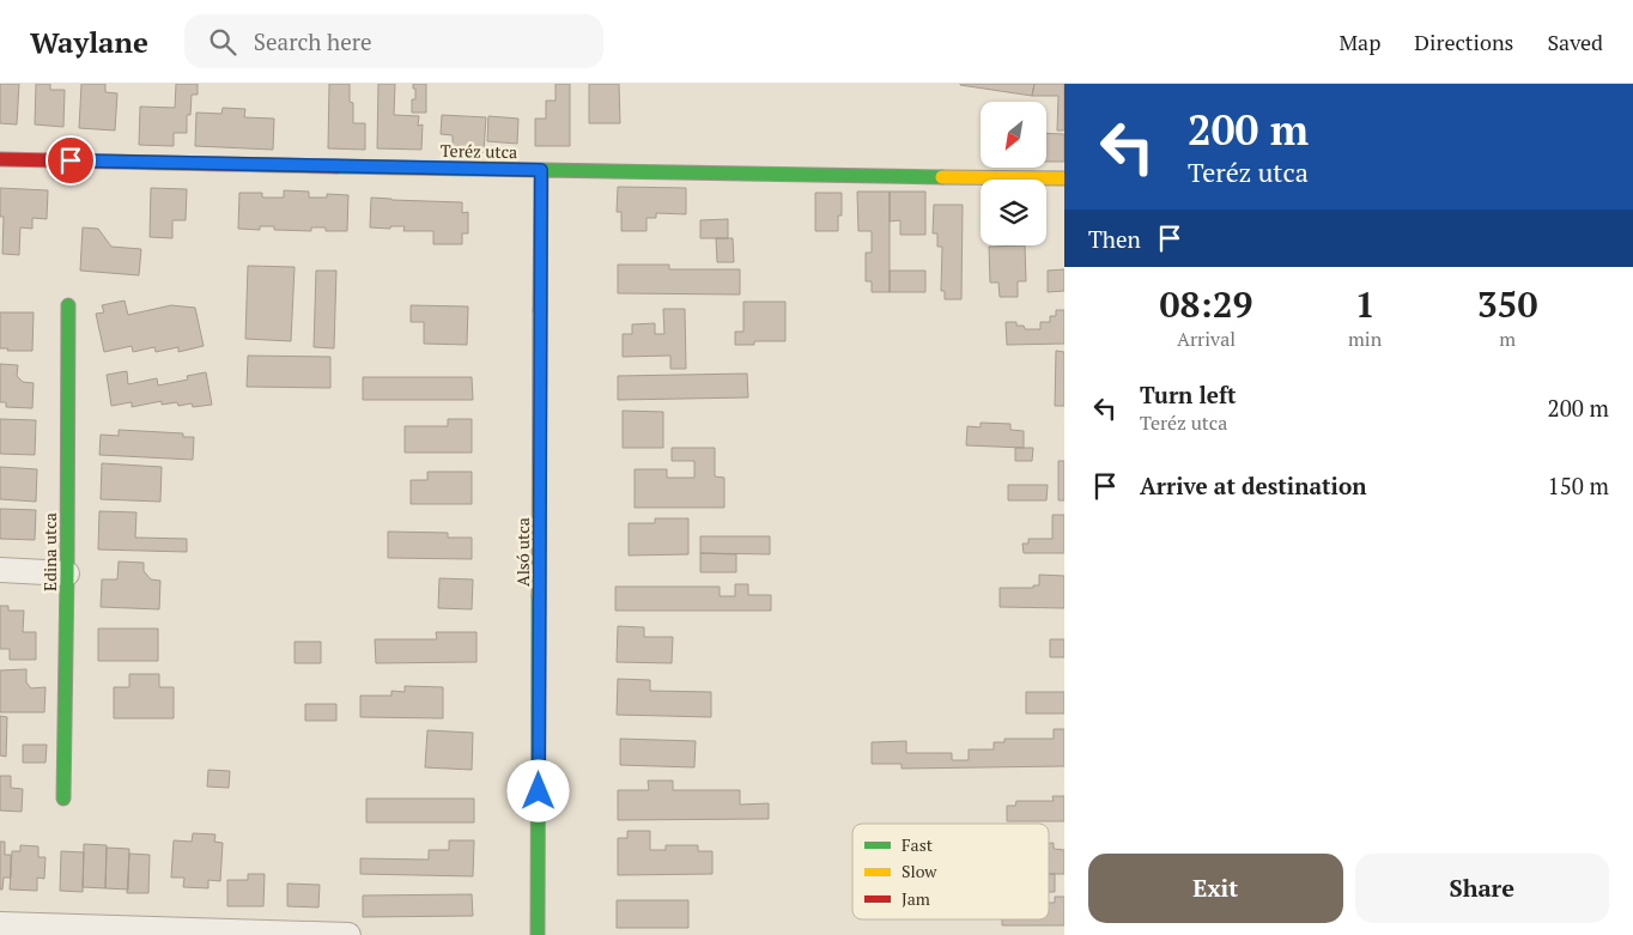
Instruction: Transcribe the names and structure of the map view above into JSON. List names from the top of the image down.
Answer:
{
  "streets": {
    "street": ["Teréz utca", "Edina utca", "Alsó utca"]
  },
  "crossings": [
    ["Teréz utca", "Alsó utca"]
  ],
  "legend": ["Fast", "Slow", "Jam"],
  "north": "bottom left",
  "page": {
    "header": "Waylane",
    "search": "Search here",
    "nav": ["Map", "Directions", "Saved"],
    "turn": ["200 m", "Teréz utca"],
    "then": "Then",
    "eta": [
      "08:29",
      "Arrival",
      "1",
      "min",
      "350",
      "m"
    ],
    "list": [
      {
        "name": "Turn left",
        "note": "Teréz utca",
        "value": "200 m"
      },
      {
        "name": "Arrive at destination",
        "value": "150 m"
      }
    ],
    "buttons": ["Exit", "Share"]
  }
}
